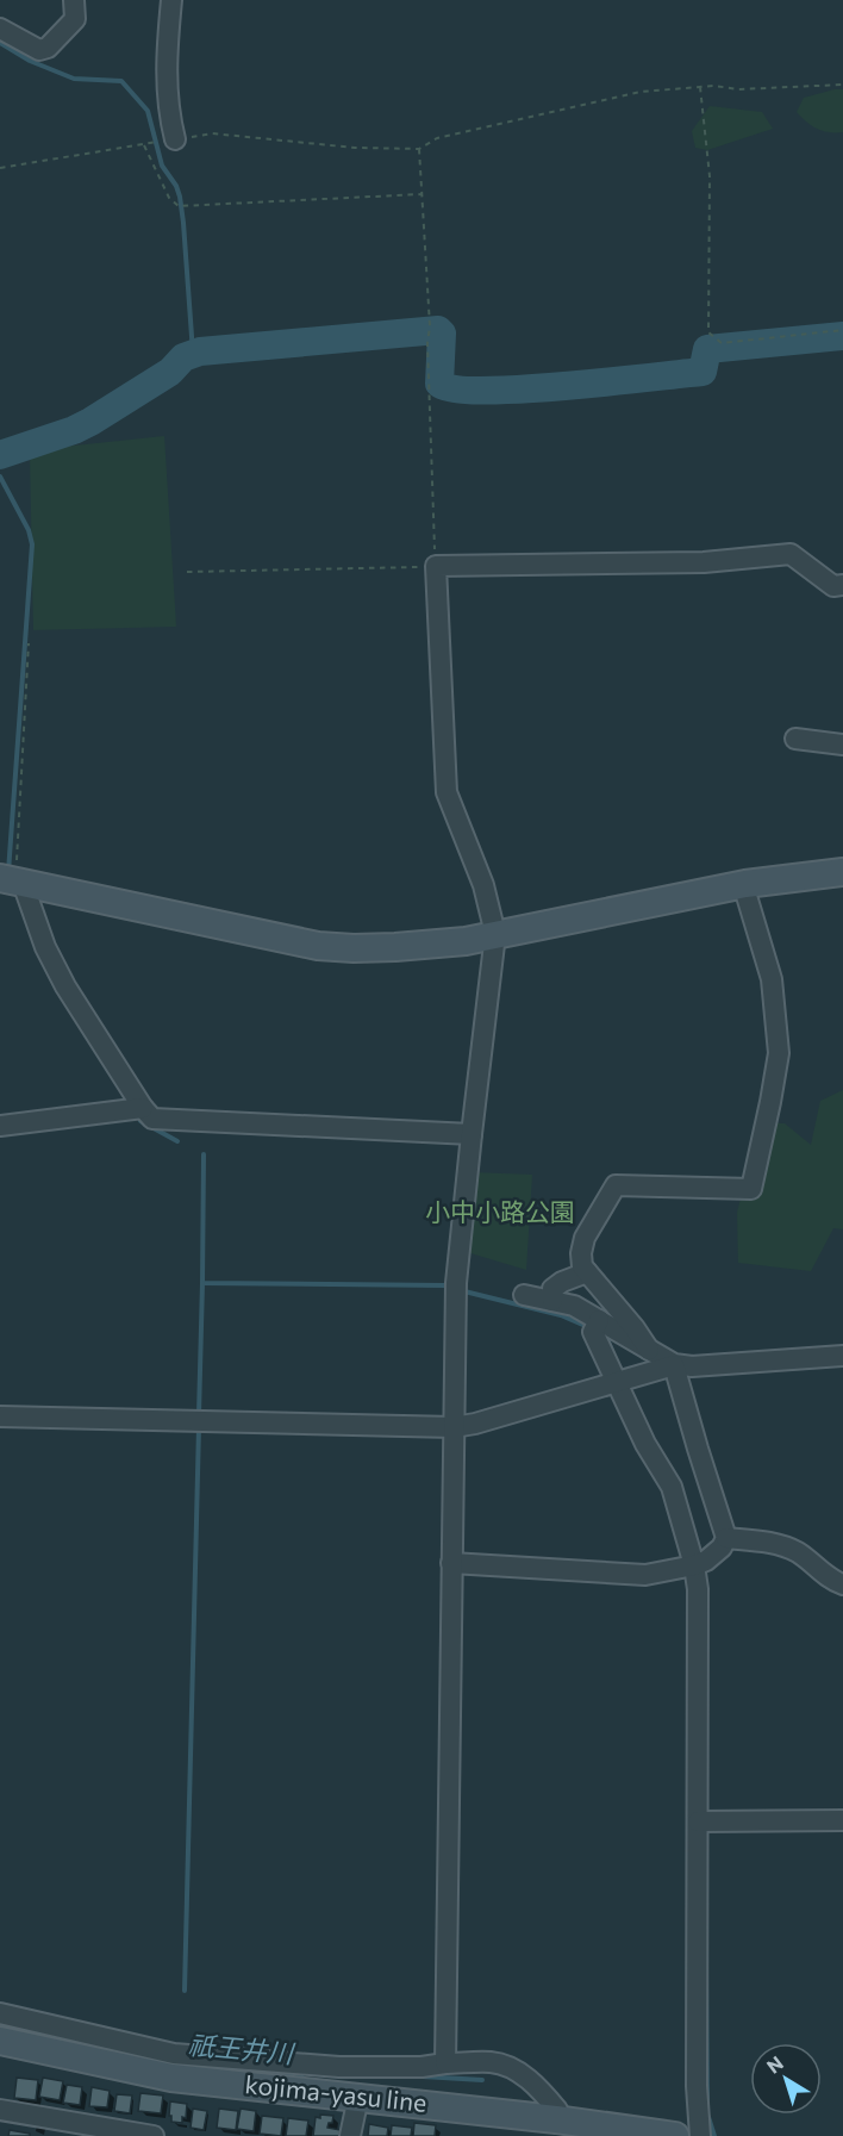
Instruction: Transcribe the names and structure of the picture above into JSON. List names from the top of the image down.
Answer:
{
  "streets": {
    "street": ["kojima-yasu line"]
  },
  "water": ["祇王井川"],
  "parks": ["小中小路公園"],
  "north": "top left"
}
